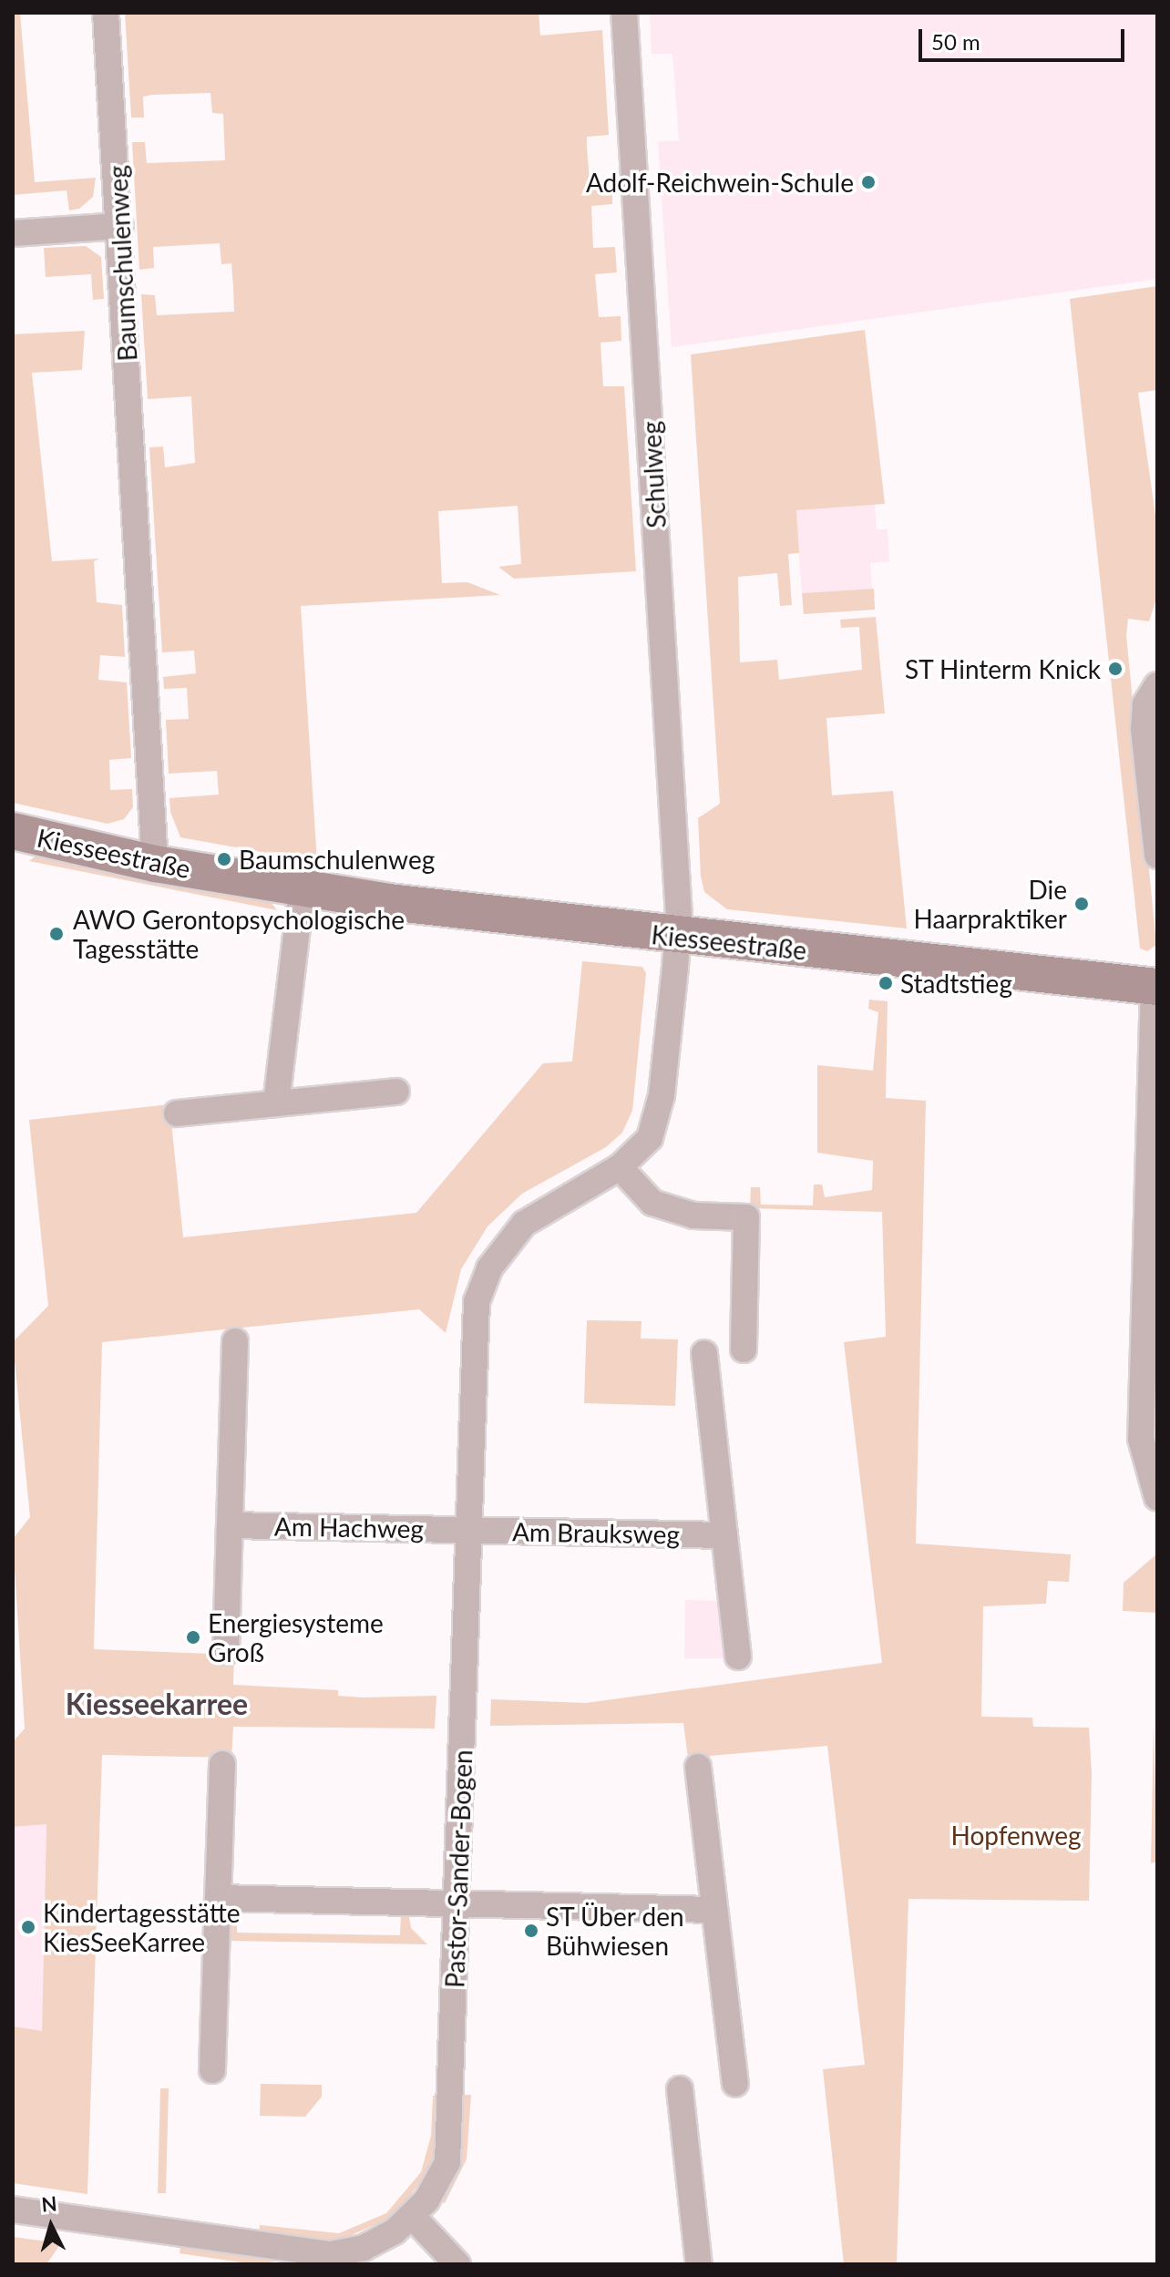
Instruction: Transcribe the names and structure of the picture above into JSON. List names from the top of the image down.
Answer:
{
  "streets": {
    "street": [
      "Baumschulenweg",
      "Schulweg",
      "Kiesseestraße",
      "Am Hachweg",
      "Am Brauksweg",
      "Pastor-Sander-Bogen"
    ]
  },
  "crossings": [
    ["Baumschulenweg", "Kiesseestraße"],
    ["Schulweg", "Kiesseestraße"],
    ["Schulweg", "Pastor-Sander-Bogen"],
    ["Kiesseestraße", "Pastor-Sander-Bogen"],
    ["Am Hachweg", "Am Brauksweg"],
    ["Am Hachweg", "Pastor-Sander-Bogen"],
    ["Am Brauksweg", "Pastor-Sander-Bogen"]
  ],
  "districts": ["Kiesseekarree"],
  "parks": ["Hopfenweg"],
  "places": [
    "Adolf-Reichwein-Schule",
    "ST Hinterm Knick",
    "Baumschulenweg",
    "Die Haarpraktiker",
    "AWO Gerontopsychologische Tagesstätte",
    "Stadtstieg",
    "Energiesysteme Groß",
    "Kindertagesstätte KiesSeeKarree",
    "ST Über den Bühwiesen"
  ],
  "scale_bar": "50 m",
  "north": "top"
}
